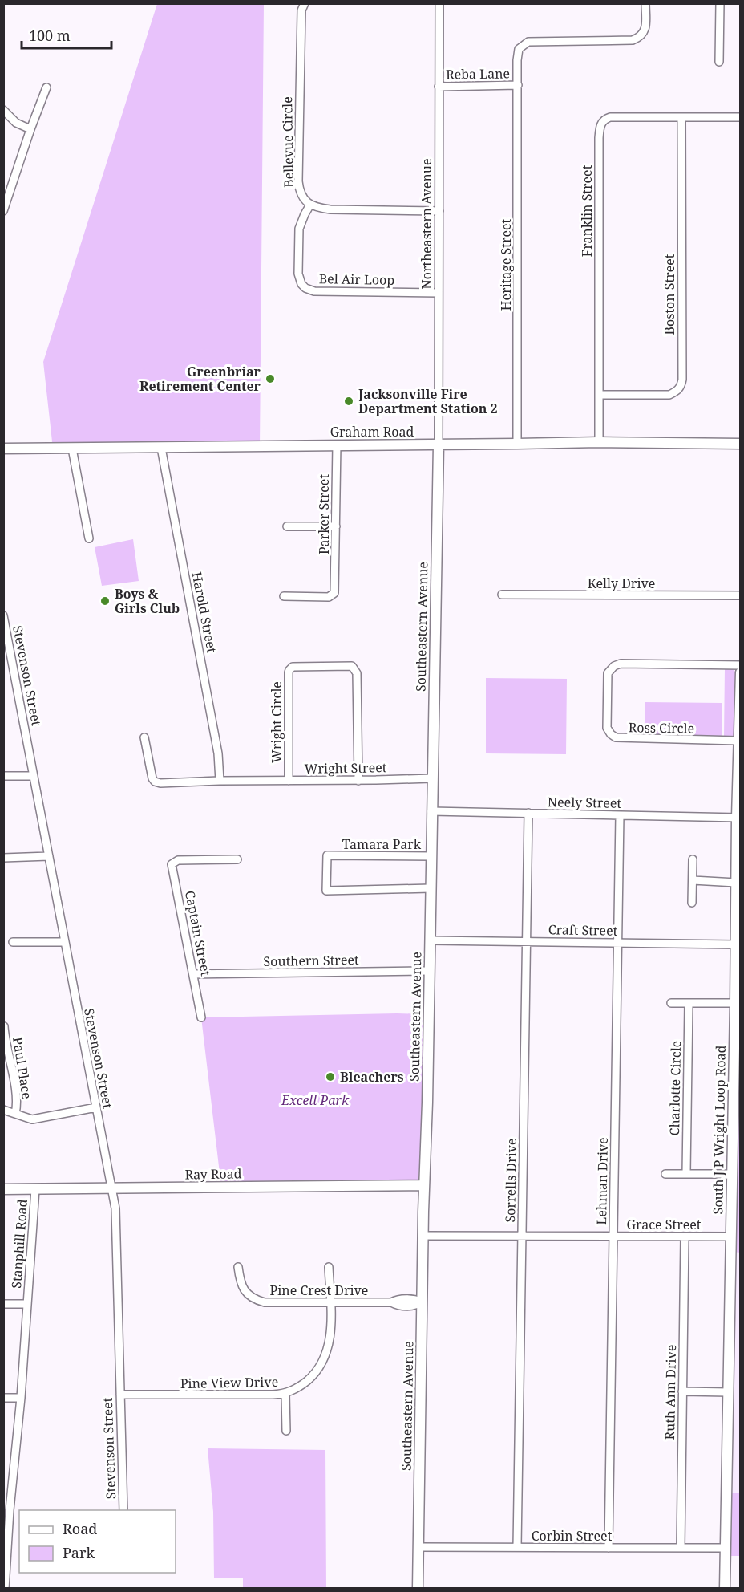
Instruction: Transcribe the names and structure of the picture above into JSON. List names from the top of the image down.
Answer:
{
  "streets": {
    "main road": [
      "Graham Road",
      "Southeastern Avenue",
      "South J P Wright Loop Road",
      "Ray Road"
    ],
    "street": [
      "Reba Lane",
      "Bellevue Circle",
      "Franklin Street",
      "Northeastern Avenue",
      "Heritage Street",
      "Bel Air Loop",
      "Boston Street",
      "Parker Street",
      "Kelly Drive",
      "Harold Street",
      "Stevenson Street",
      "Wright Circle",
      "Ross Circle",
      "Wright Street",
      "Neely Street",
      "Tamara Park",
      "Craft Street",
      "Captain Street",
      "Southern Street",
      "Paul Place",
      "Charlotte Circle",
      "Sorrells Drive",
      "Lehman Drive",
      "Grace Street",
      "Stanphill Road",
      "Pine Crest Drive",
      "Pine View Drive",
      "Ruth Ann Drive",
      "Corbin Street"
    ]
  },
  "crossings": [
    ["Reba Lane", "Northeastern Avenue"],
    ["Reba Lane", "Heritage Street"],
    ["Bellevue Circle", "Bel Air Loop"],
    ["Franklin Street", "Boston Street"],
    ["Franklin Street", "Graham Road"],
    ["Northeastern Avenue", "Bel Air Loop"],
    ["Northeastern Avenue", "Graham Road"],
    ["Northeastern Avenue", "Southeastern Avenue"],
    ["Heritage Street", "Graham Road"],
    ["Graham Road", "Parker Street"],
    ["Graham Road", "Harold Street"],
    ["Graham Road", "Southeastern Avenue"],
    ["Harold Street", "Wright Street"],
    ["Southeastern Avenue", "Wright Street"],
    ["Southeastern Avenue", "Neely Street"],
    ["Southeastern Avenue", "Tamara Park"],
    ["Southeastern Avenue", "Craft Street"],
    ["Southeastern Avenue", "Southern Street"],
    ["Southeastern Avenue", "Ray Road"],
    ["Southeastern Avenue", "Grace Street"],
    ["Southeastern Avenue", "Pine Crest Drive"],
    ["Southeastern Avenue", "Corbin Street"],
    ["Stevenson Street", "Ray Road"],
    ["Stevenson Street", "Pine View Drive"],
    ["Wright Circle", "Wright Street"],
    ["Ross Circle", "South J P Wright Loop Road"],
    ["Neely Street", "South J P Wright Loop Road"],
    ["Neely Street", "Sorrells Drive"],
    ["Neely Street", "Lehman Drive"],
    ["Craft Street", "South J P Wright Loop Road"],
    ["Craft Street", "Sorrells Drive"],
    ["Craft Street", "Lehman Drive"],
    ["Captain Street", "Southern Street"],
    ["South J P Wright Loop Road", "Grace Street"],
    ["South J P Wright Loop Road", "Corbin Street"],
    ["Ray Road", "Stanphill Road"],
    ["Sorrells Drive", "Grace Street"],
    ["Sorrells Drive", "Corbin Street"],
    ["Lehman Drive", "Grace Street"],
    ["Lehman Drive", "Corbin Street"],
    ["Grace Street", "Ruth Ann Drive"],
    ["Pine Crest Drive", "Pine View Drive"],
    ["Ruth Ann Drive", "Corbin Street"]
  ],
  "parks": ["Excell Park"],
  "places": [
    "Greenbriar Retirement Center",
    "Jacksonville Fire Department Station 2",
    "Boys & Girls Club",
    "Bleachers"
  ],
  "legend": ["Road", "Park"],
  "scale_bar": "100 m"
}
